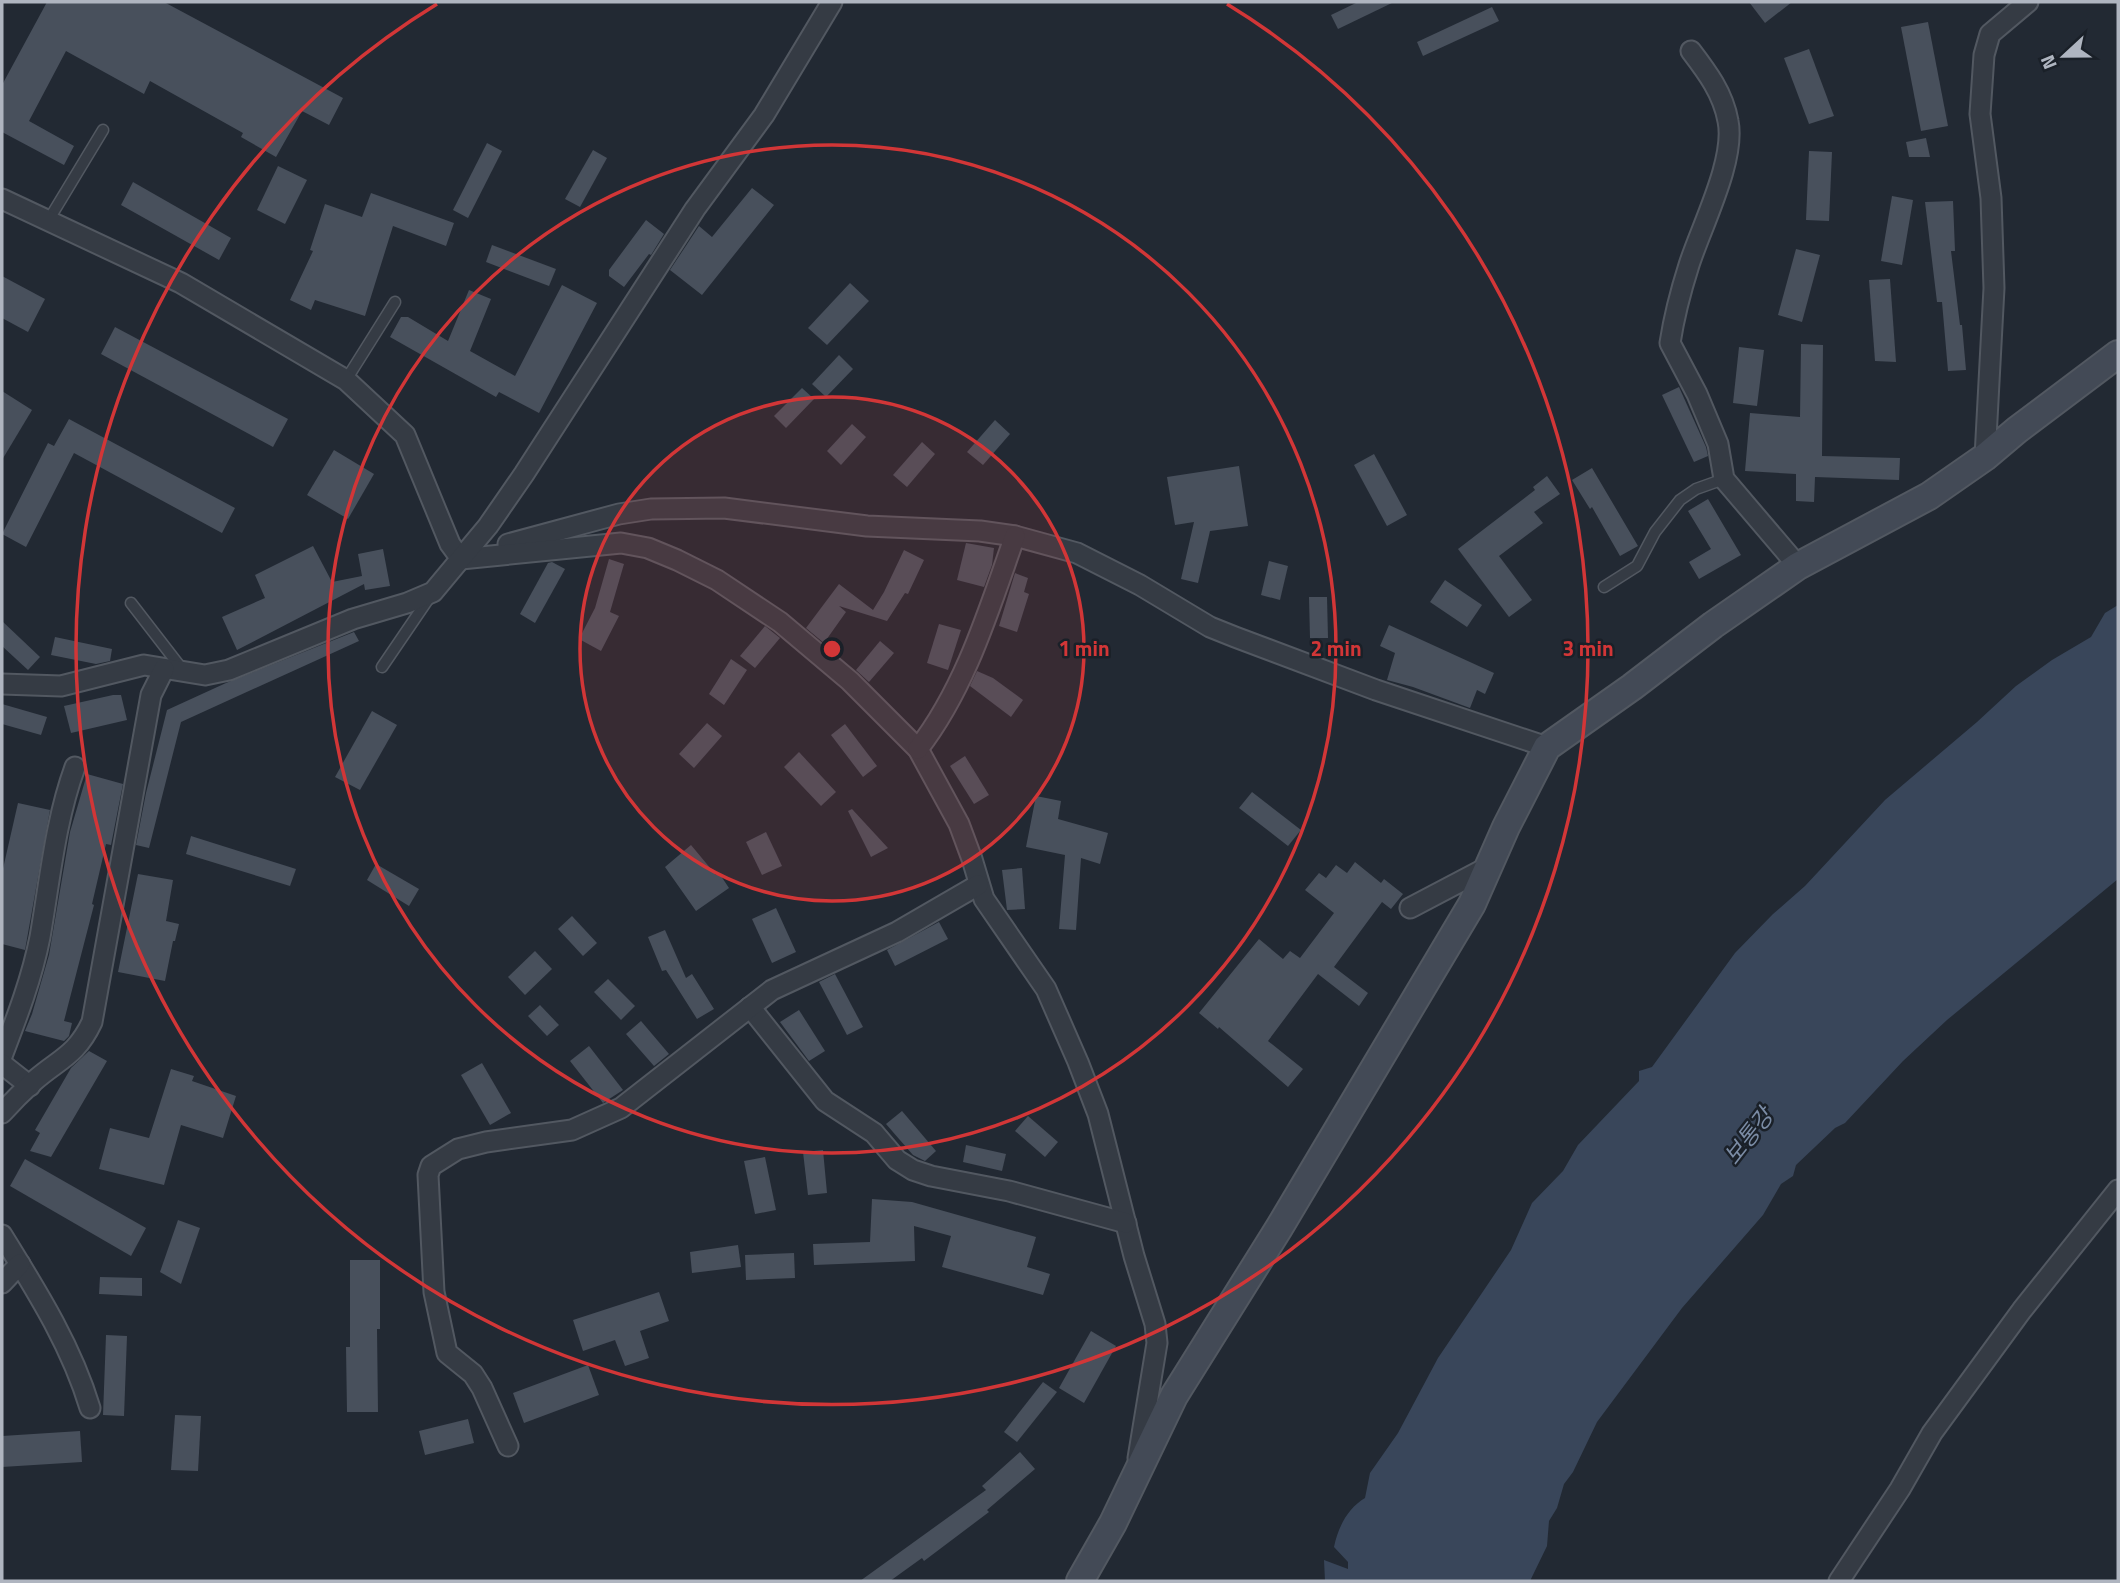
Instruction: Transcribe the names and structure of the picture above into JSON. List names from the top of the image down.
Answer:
{
  "water": ["보통강"],
  "north": "left",
  "rings": ["1 min", "2 min", "3 min"]
}
